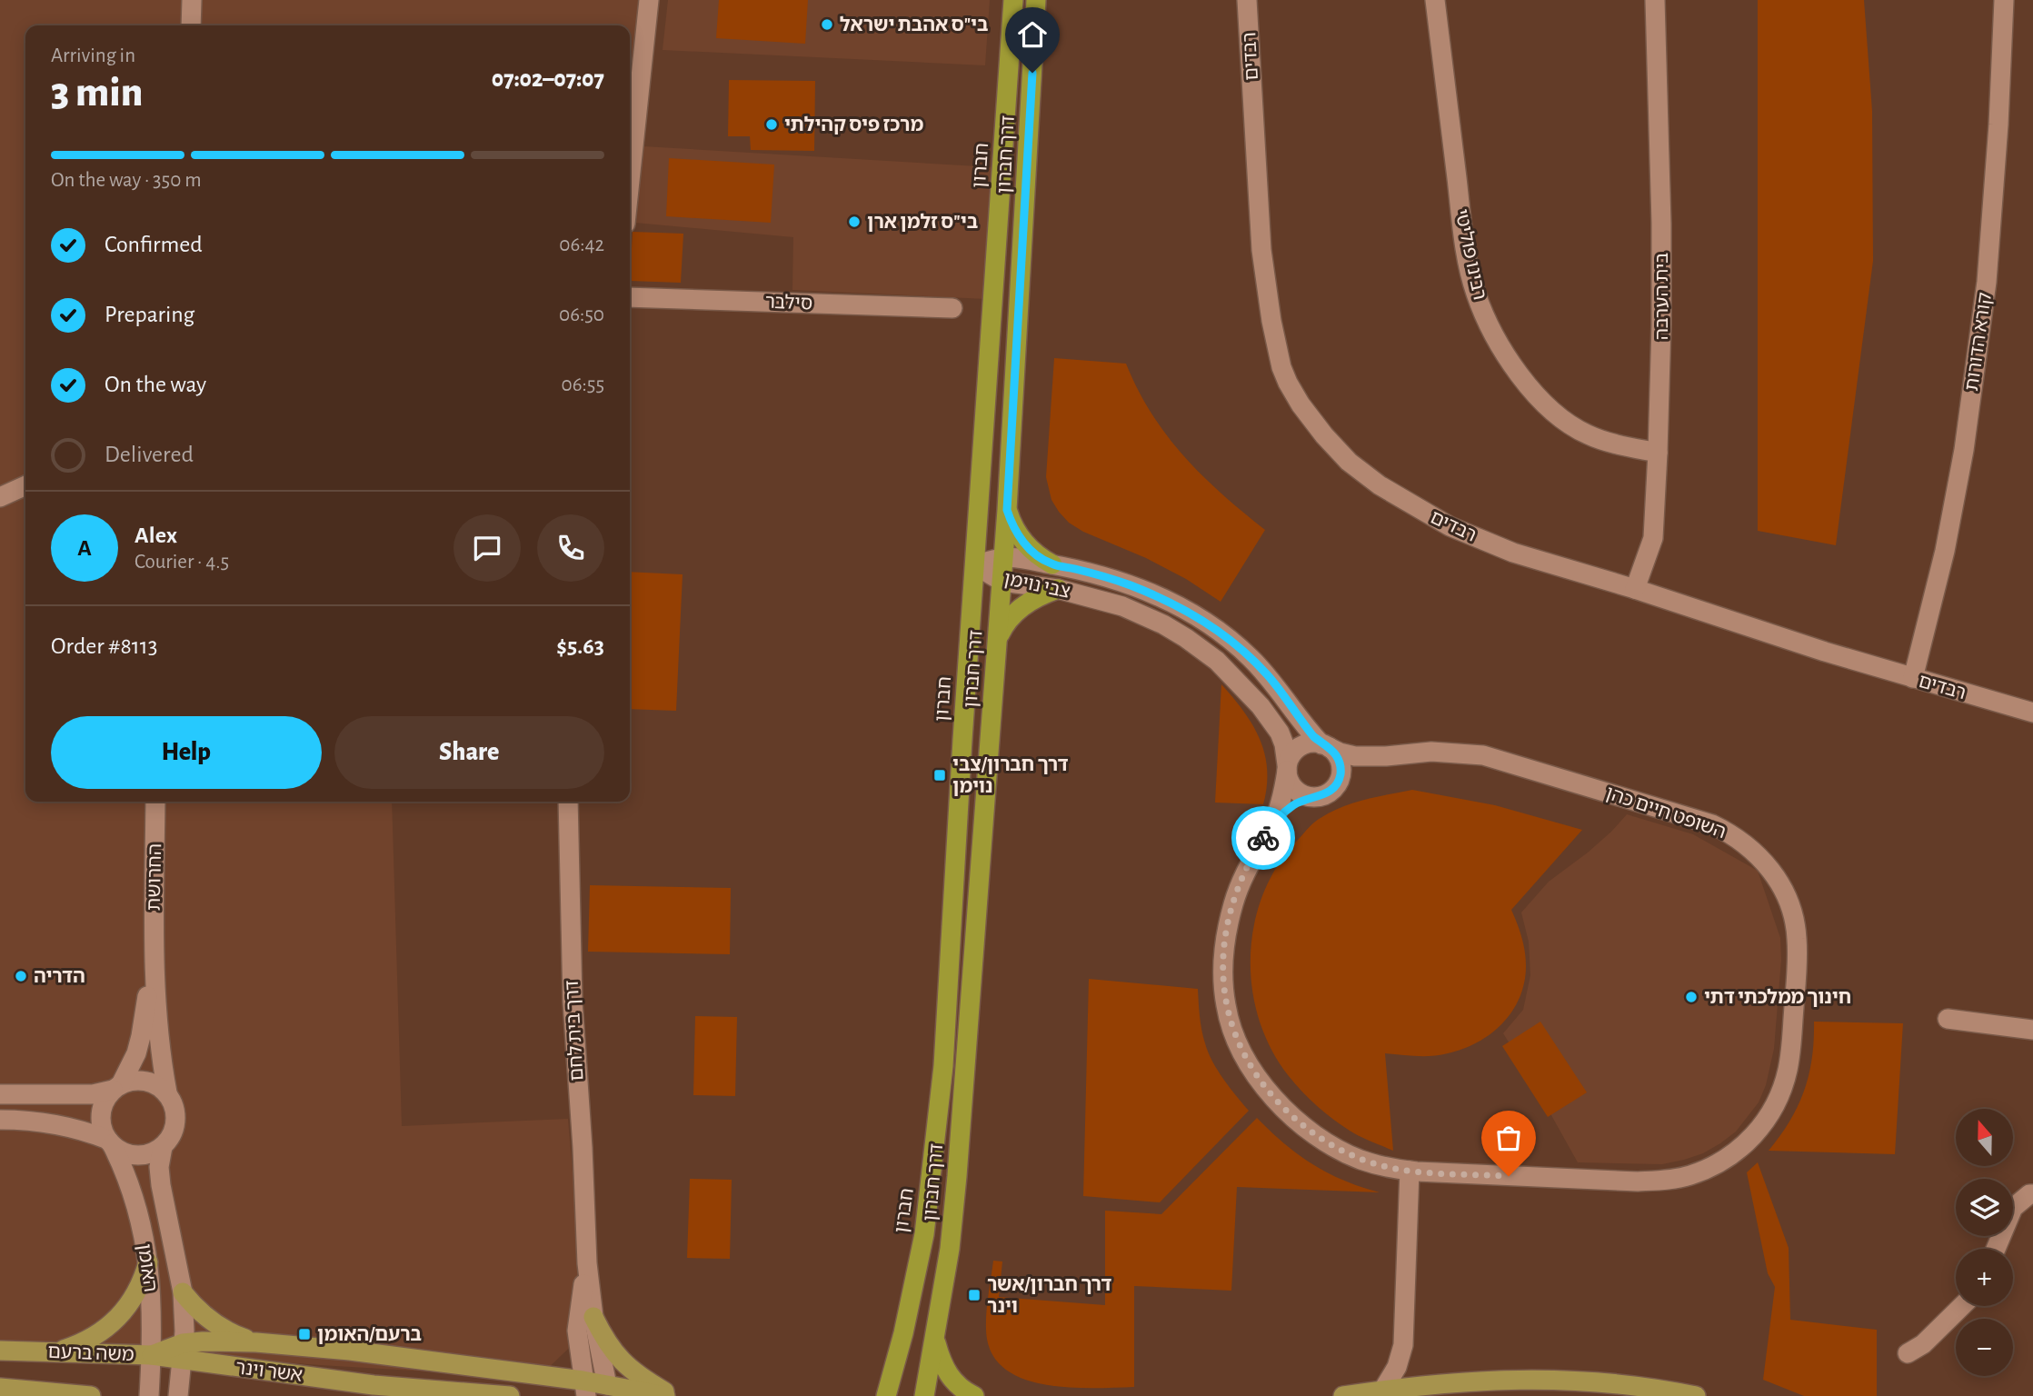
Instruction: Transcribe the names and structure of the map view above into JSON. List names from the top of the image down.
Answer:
{
  "streets": {
    "highway": ["דרך חברון", "חברון"],
    "main road": ["משה ברעם", "אשר וינר"],
    "street": [
      "רבדים",
      "רבינו פוליטי",
      "בית הערבה",
      "סילבר",
      "קורא הדורות",
      "צבי נוימן",
      "השופט חיים כהן",
      "החרושת",
      "דרך בית לחם",
      "האומן"
    ]
  },
  "crossings": [
    ["רבדים", "בית הערבה"],
    ["רבדים", "קורא הדורות"],
    ["דרך חברון", "צבי נוימן"],
    ["חברון", "צבי נוימן"],
    ["רבינו פוליטי", "בית הערבה"],
    ["צבי נוימן", "השופט חיים כהן"],
    ["החרושת", "האומן"],
    ["האומן", "משה ברעם"],
    ["האומן", "אשר וינר"],
    ["משה ברעם", "אשר וינר"]
  ],
  "places": {
    "other": [
      "בי\"ס אהבת ישראל",
      "מרכז פיס קהילתי",
      "בי\"ס זלמן ארן",
      "הדריה",
      "חינוך ממלכתי דתי"
    ],
    "transit": ["דרך חברון/צבי נוימן", "דרך חברון/אשר וינר", "ברעם/האומן"]
  },
  "north": "top",
  "page": {
    "heading": ["3 min", "Arriving in", "07:02–07:07"],
    "panel": [
      "Alex",
      "Courier · 4.5",
      "Order #8113",
      "$5.63"
    ],
    "bar": "On the way · 350 m",
    "list": [
      ["Confirmed", "06:42"],
      ["Preparing", "06:50"],
      ["On the way", "06:55"],
      "Delivered"
    ],
    "round": "A",
    "buttons": ["Help", "Share"],
    "map_buttons": ["+", "−"]
  }
}
